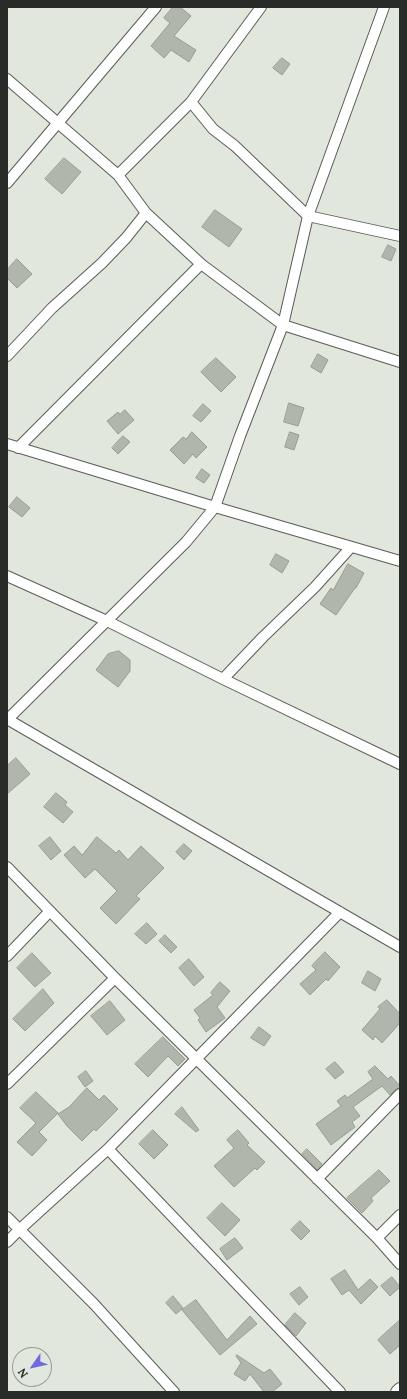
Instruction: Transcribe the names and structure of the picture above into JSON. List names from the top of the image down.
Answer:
{
  "north": "bottom left"
}
